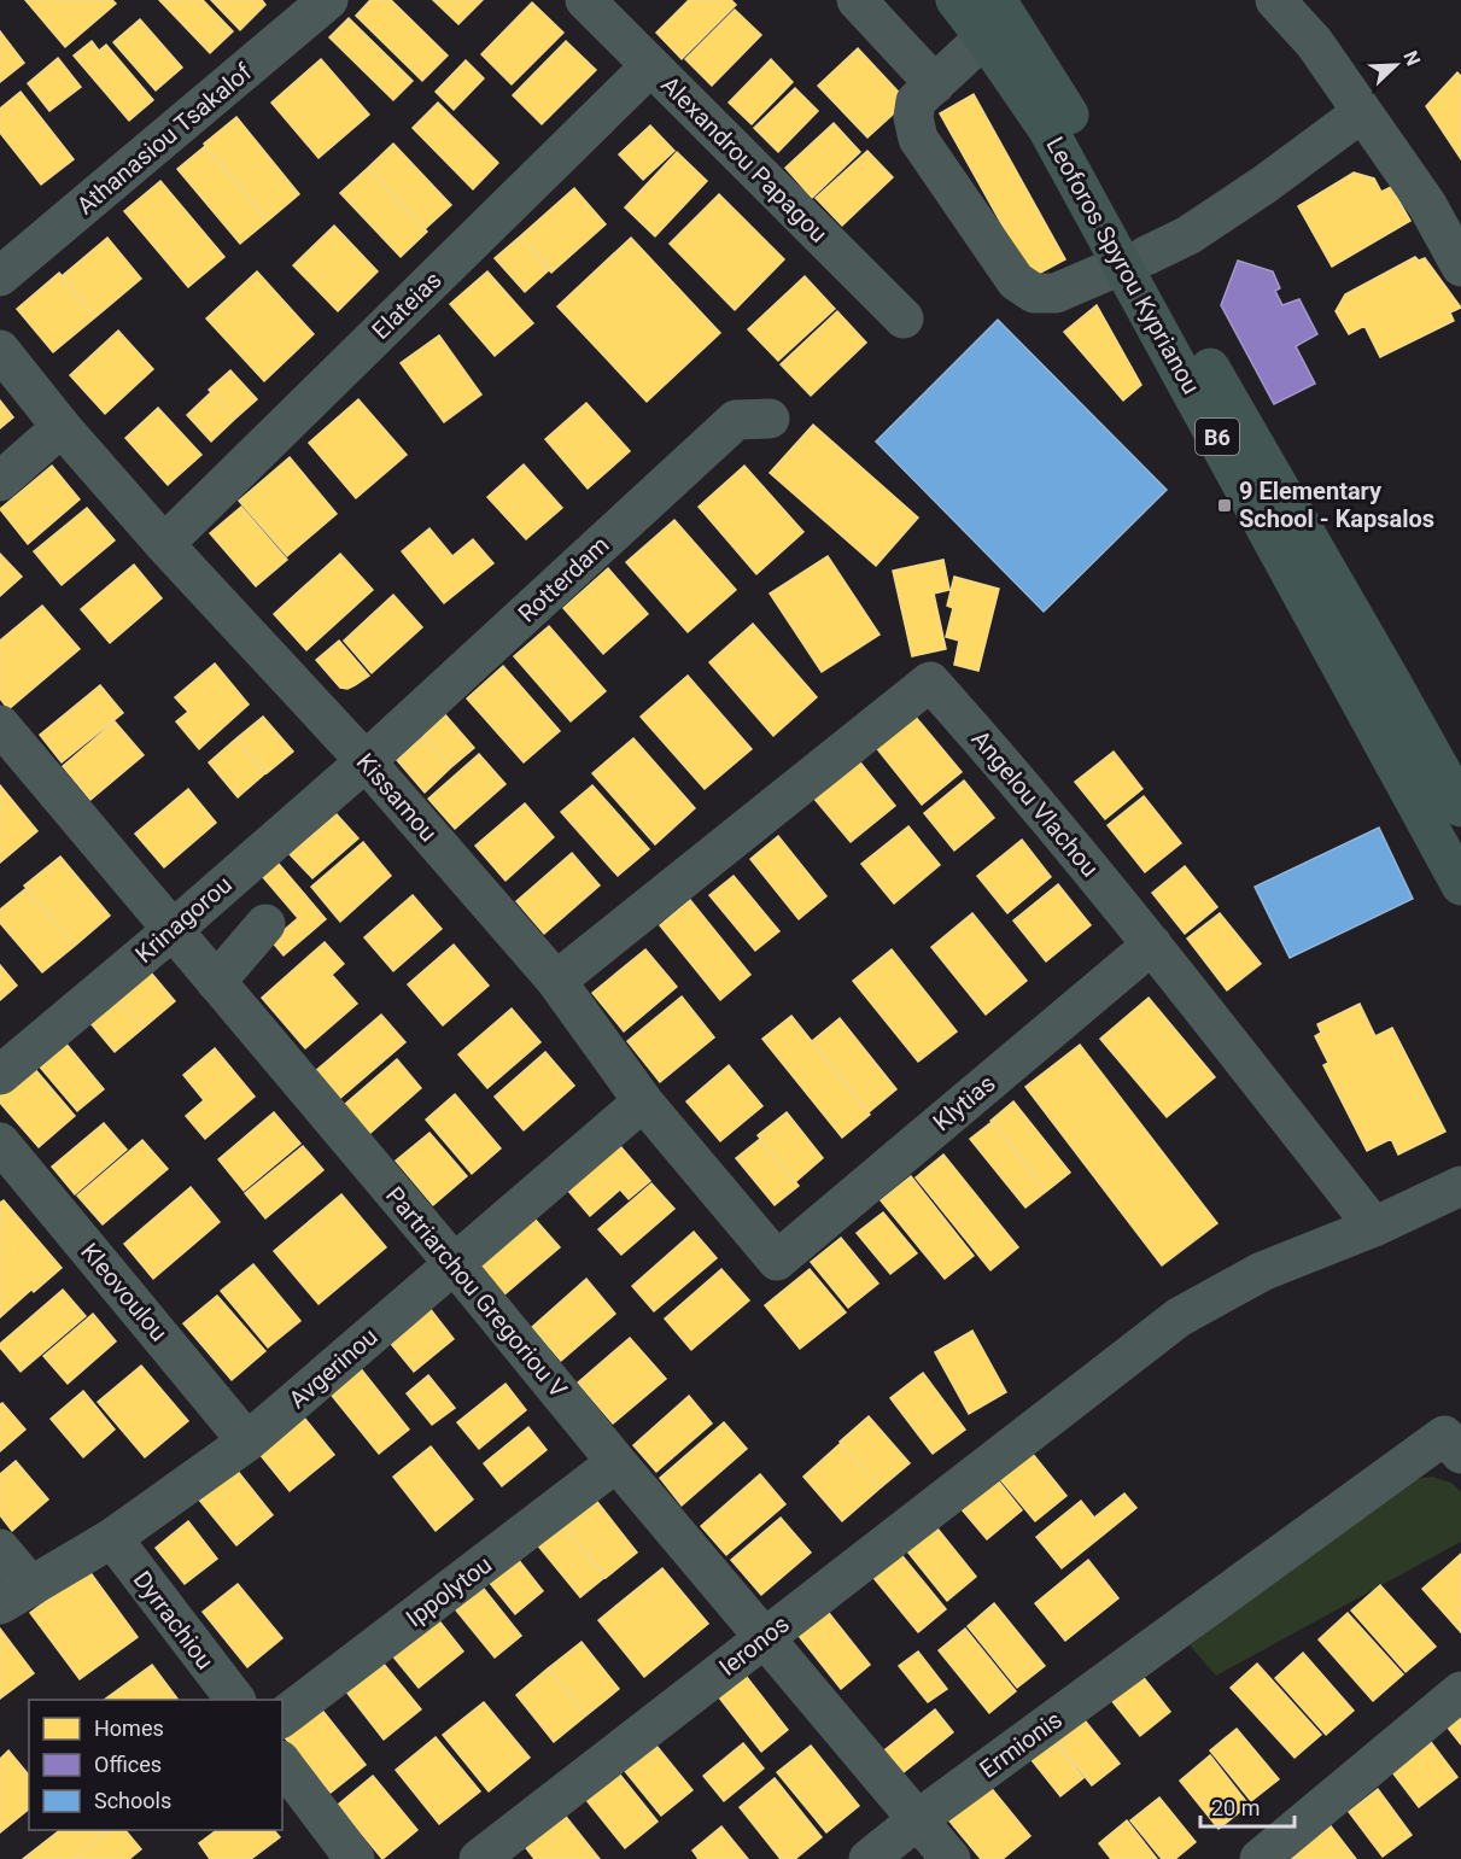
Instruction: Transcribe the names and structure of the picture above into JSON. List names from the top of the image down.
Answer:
{
  "streets": {
    "main road": ["Leoforos Spyrou Kyprianou", "B6"],
    "street": [
      "Athanasiou Tsakalof",
      "Alexandrou Papagou",
      "Elateias",
      "Rotterdam",
      "Kissamou",
      "Angelou Vlachou",
      "Krinagorou",
      "Klytias",
      "Kleovoulou",
      "Partriarchou Gregoriou V",
      "Avgerinou",
      "Ippolytou",
      "Dyrrachiou",
      "Ieronos",
      "Ermionis"
    ]
  },
  "crossings": [
    ["Alexandrou Papagou", "Elateias"],
    ["Elateias", "Kissamou"],
    ["Rotterdam", "Kissamou"],
    ["Rotterdam", "Krinagorou"],
    ["Kissamou", "Angelou Vlachou"],
    ["Kissamou", "Krinagorou"],
    ["Kissamou", "Klytias"],
    ["Kissamou", "Avgerinou"],
    ["Angelou Vlachou", "Klytias"],
    ["Angelou Vlachou", "Ieronos"],
    ["Krinagorou", "Partriarchou Gregoriou V"],
    ["Kleovoulou", "Avgerinou"],
    ["Partriarchou Gregoriou V", "Avgerinou"],
    ["Partriarchou Gregoriou V", "Ippolytou"],
    ["Partriarchou Gregoriou V", "Ieronos"],
    ["Partriarchou Gregoriou V", "Ermionis"],
    ["Avgerinou", "Dyrrachiou"]
  ],
  "places": {
    "transit": ["9 Elementary School - Kapsalos"]
  },
  "legend": ["Homes", "Offices", "Schools"],
  "scale_bar": "20 m",
  "north": "top right"
}
